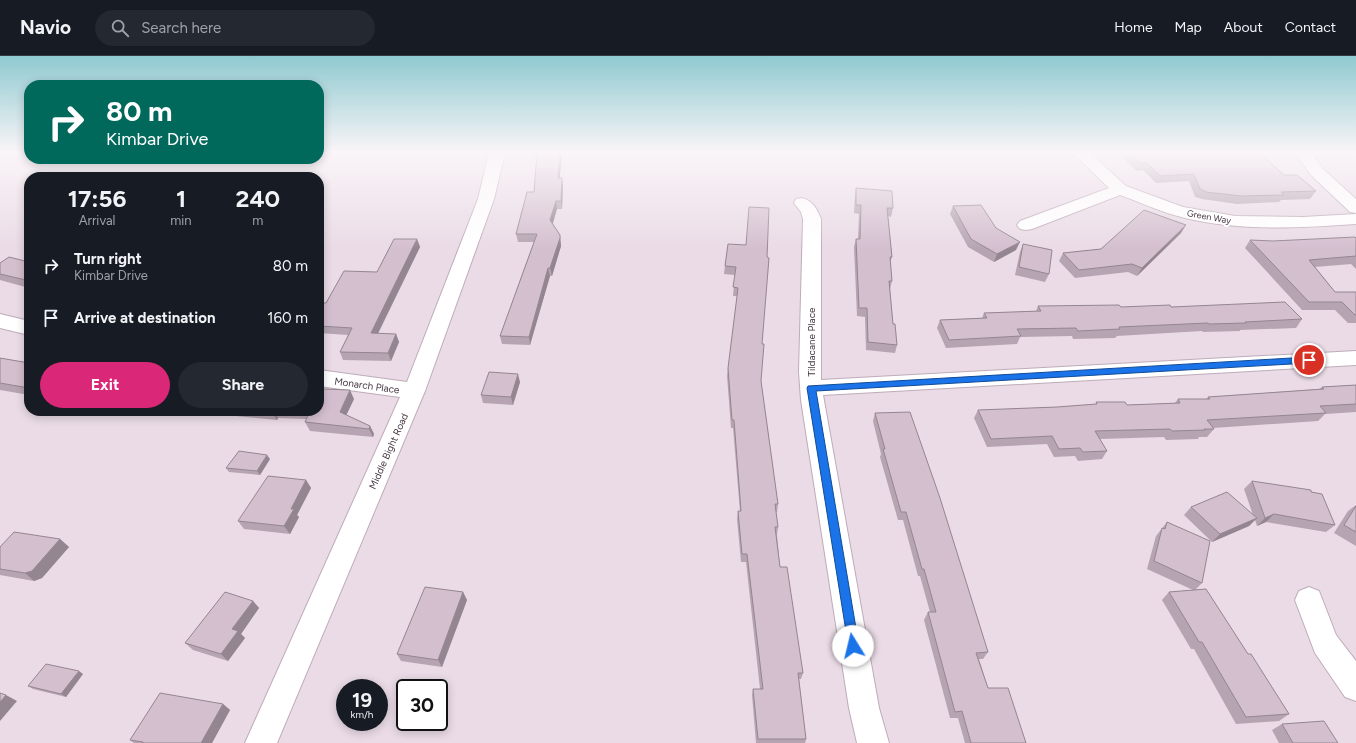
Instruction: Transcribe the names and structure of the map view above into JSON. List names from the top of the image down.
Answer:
{
  "streets": {
    "street": [
      "Green Way",
      "Tildacane Place",
      "Monarch Place",
      "Middle Bight Road"
    ]
  },
  "crossings": [
    ["Monarch Place", "Middle Bight Road"]
  ],
  "page": {
    "header": "Navio",
    "search": "Search here",
    "nav": [
      "Home",
      "Map",
      "About",
      "Contact"
    ],
    "turn": ["80 m", "Kimbar Drive"],
    "eta": [
      "17:56",
      "Arrival",
      "1",
      "min",
      "240",
      "m"
    ],
    "list": [
      {
        "name": "Turn right",
        "note": "Kimbar Drive",
        "value": "80 m"
      },
      {
        "name": "Arrive at destination",
        "value": "160 m"
      }
    ],
    "buttons": ["Exit", "Share"],
    "speed": "19 km/h",
    "limit": "30"
  }
}
